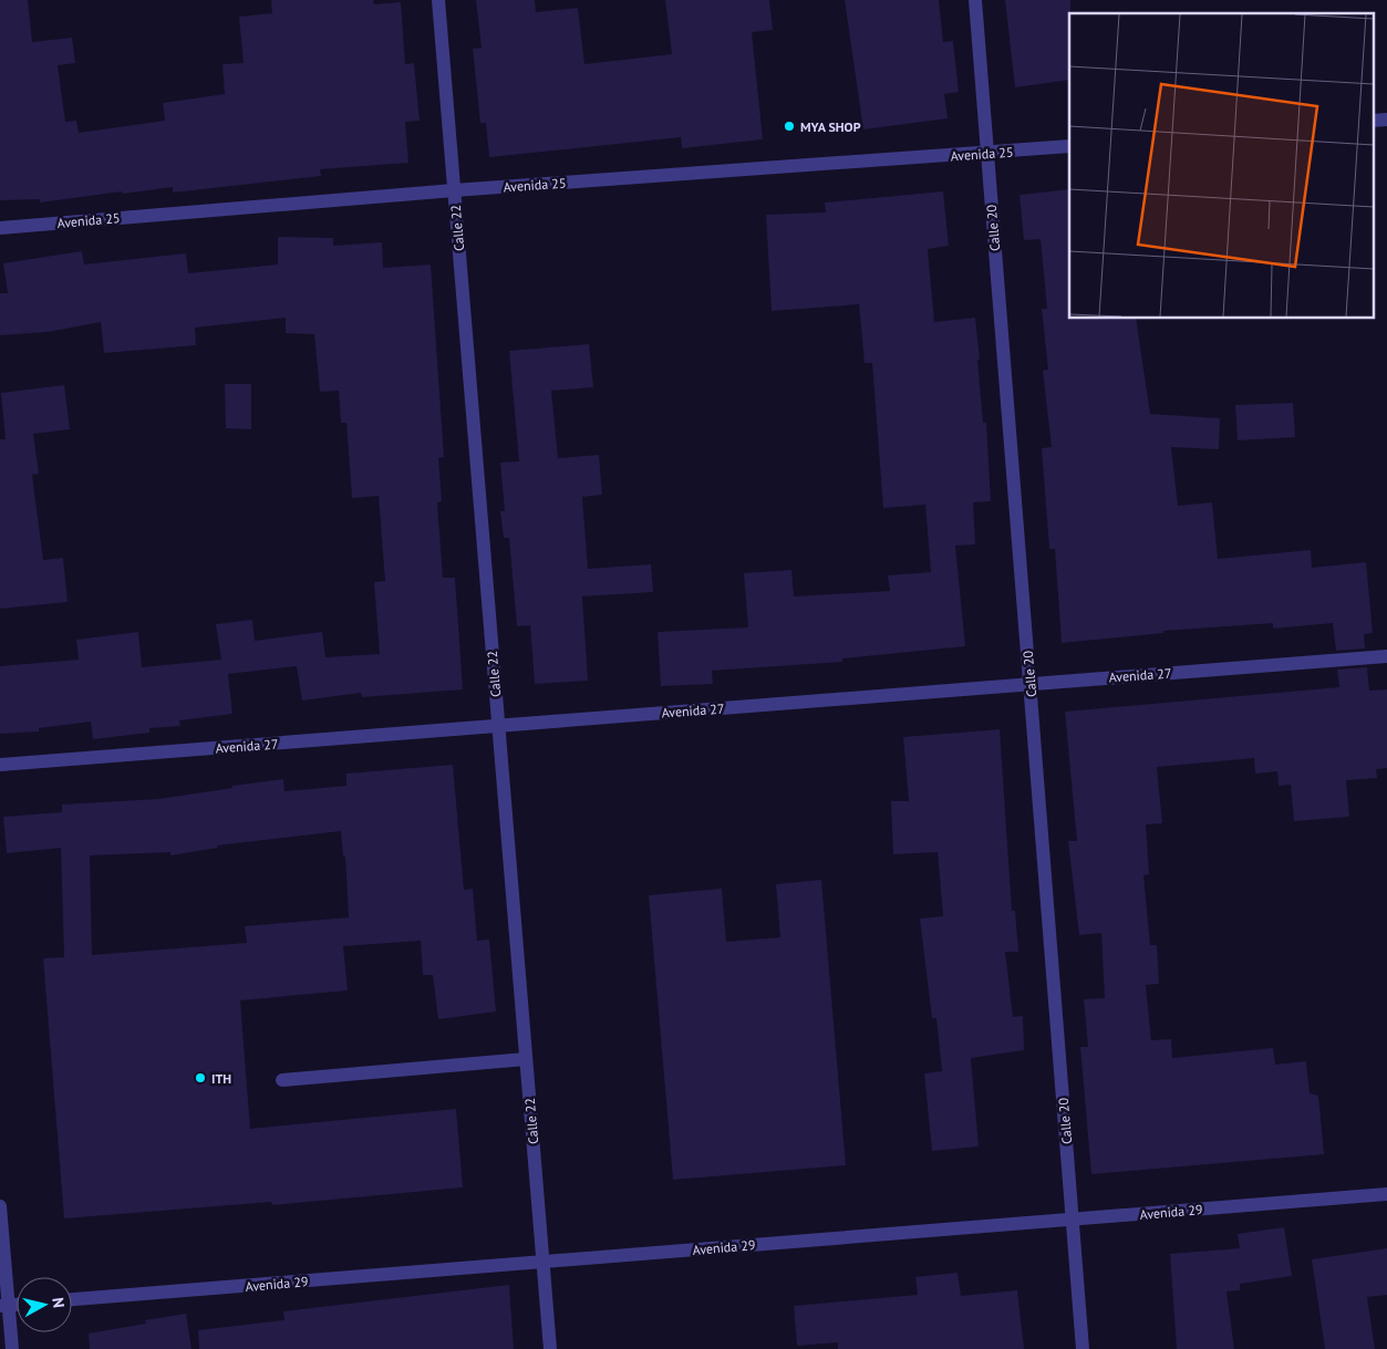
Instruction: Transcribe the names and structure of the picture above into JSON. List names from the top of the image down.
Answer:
{
  "streets": {
    "street": [
      "Avenida 25",
      "Calle 22",
      "Calle 20",
      "Avenida 27",
      "Avenida 29"
    ]
  },
  "crossings": [
    ["Avenida 25", "Calle 22"],
    ["Avenida 25", "Calle 20"],
    ["Calle 22", "Avenida 27"],
    ["Calle 22", "Avenida 29"],
    ["Calle 20", "Avenida 27"],
    ["Calle 20", "Avenida 29"]
  ],
  "places": ["MYA SHOP", "ITH"],
  "north": "right"
}
